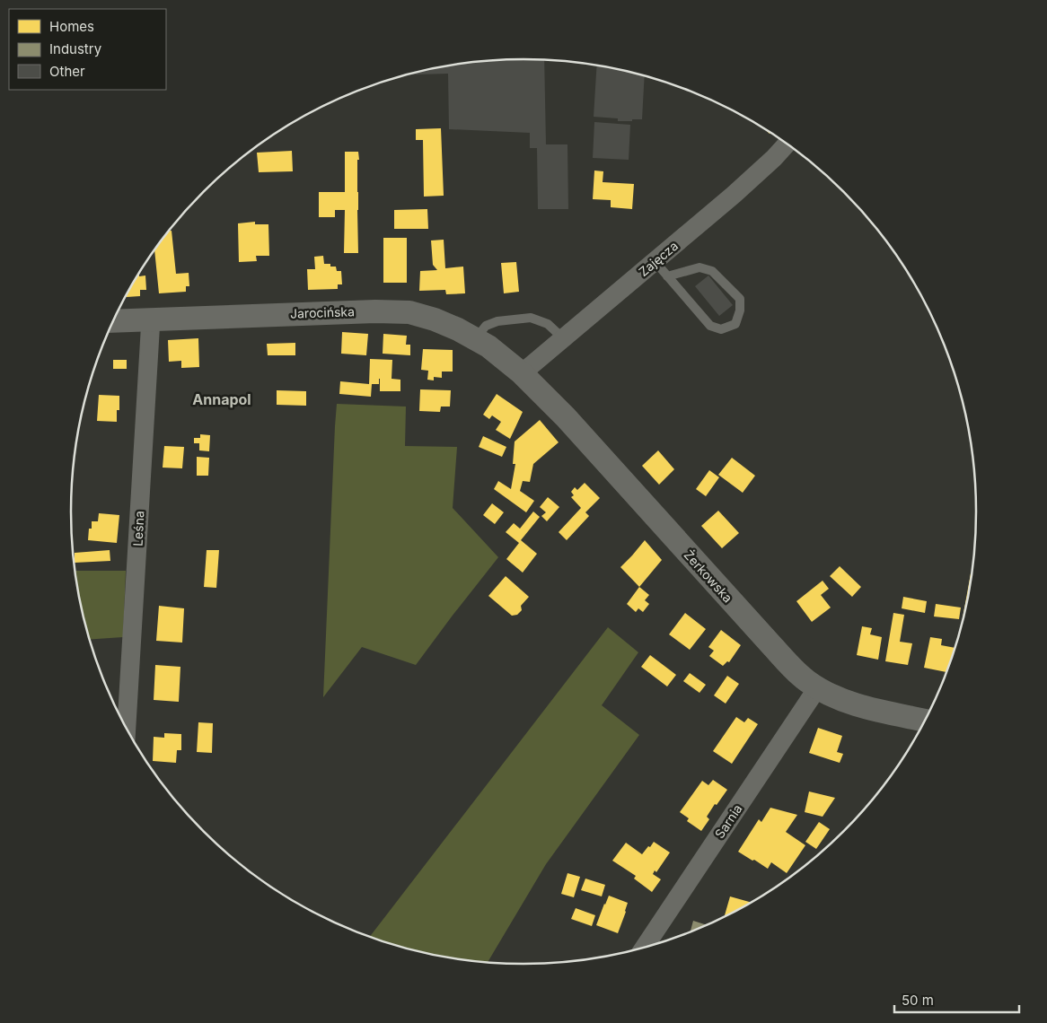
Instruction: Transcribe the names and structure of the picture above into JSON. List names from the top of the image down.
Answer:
{
  "streets": {
    "street": [
      "Zajęcza",
      "Jarocińska",
      "Leśna",
      "Żerkowska",
      "Sarnia"
    ]
  },
  "crossings": [
    ["Zajęcza", "Jarocińska"],
    ["Zajęcza", "Żerkowska"],
    ["Jarocińska", "Leśna"],
    ["Jarocińska", "Żerkowska"],
    ["Żerkowska", "Sarnia"]
  ],
  "districts": ["Annapol"],
  "legend": ["Homes", "Industry", "Other"],
  "scale_bar": "50 m"
}
